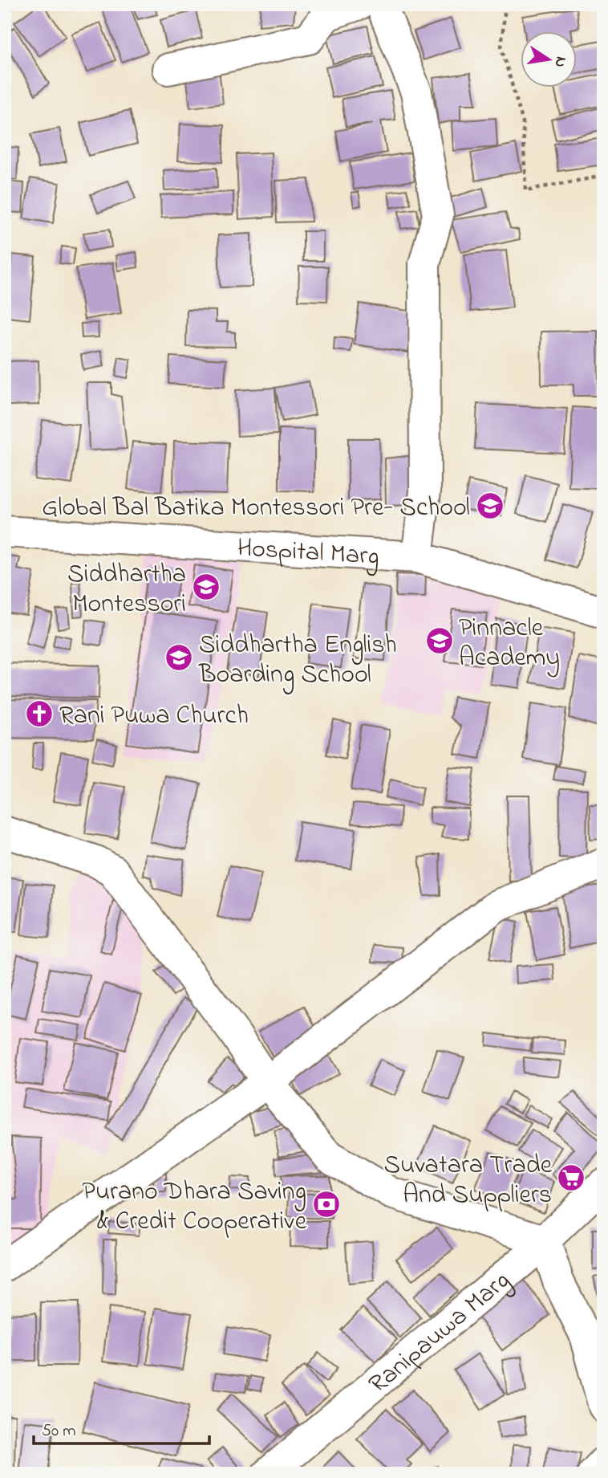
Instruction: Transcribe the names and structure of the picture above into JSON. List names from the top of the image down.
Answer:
{
  "streets": {
    "street": ["Hospital Marg", "Ranipauwa Marg"]
  },
  "places": {
    "school or university": [
      "Global Bal Batika Montessori Pre- School",
      "Siddhartha Montessori",
      "Pinnacle Academy",
      "Siddhartha English Boarding School"
    ],
    "church": ["Rani Puwa Church"],
    "supermarket": ["Suvatara Trade And Suppliers"],
    "bank": ["Purano Dhara Saving & Credit Cooperative"]
  },
  "scale_bar": "50 m",
  "north": "right"
}
